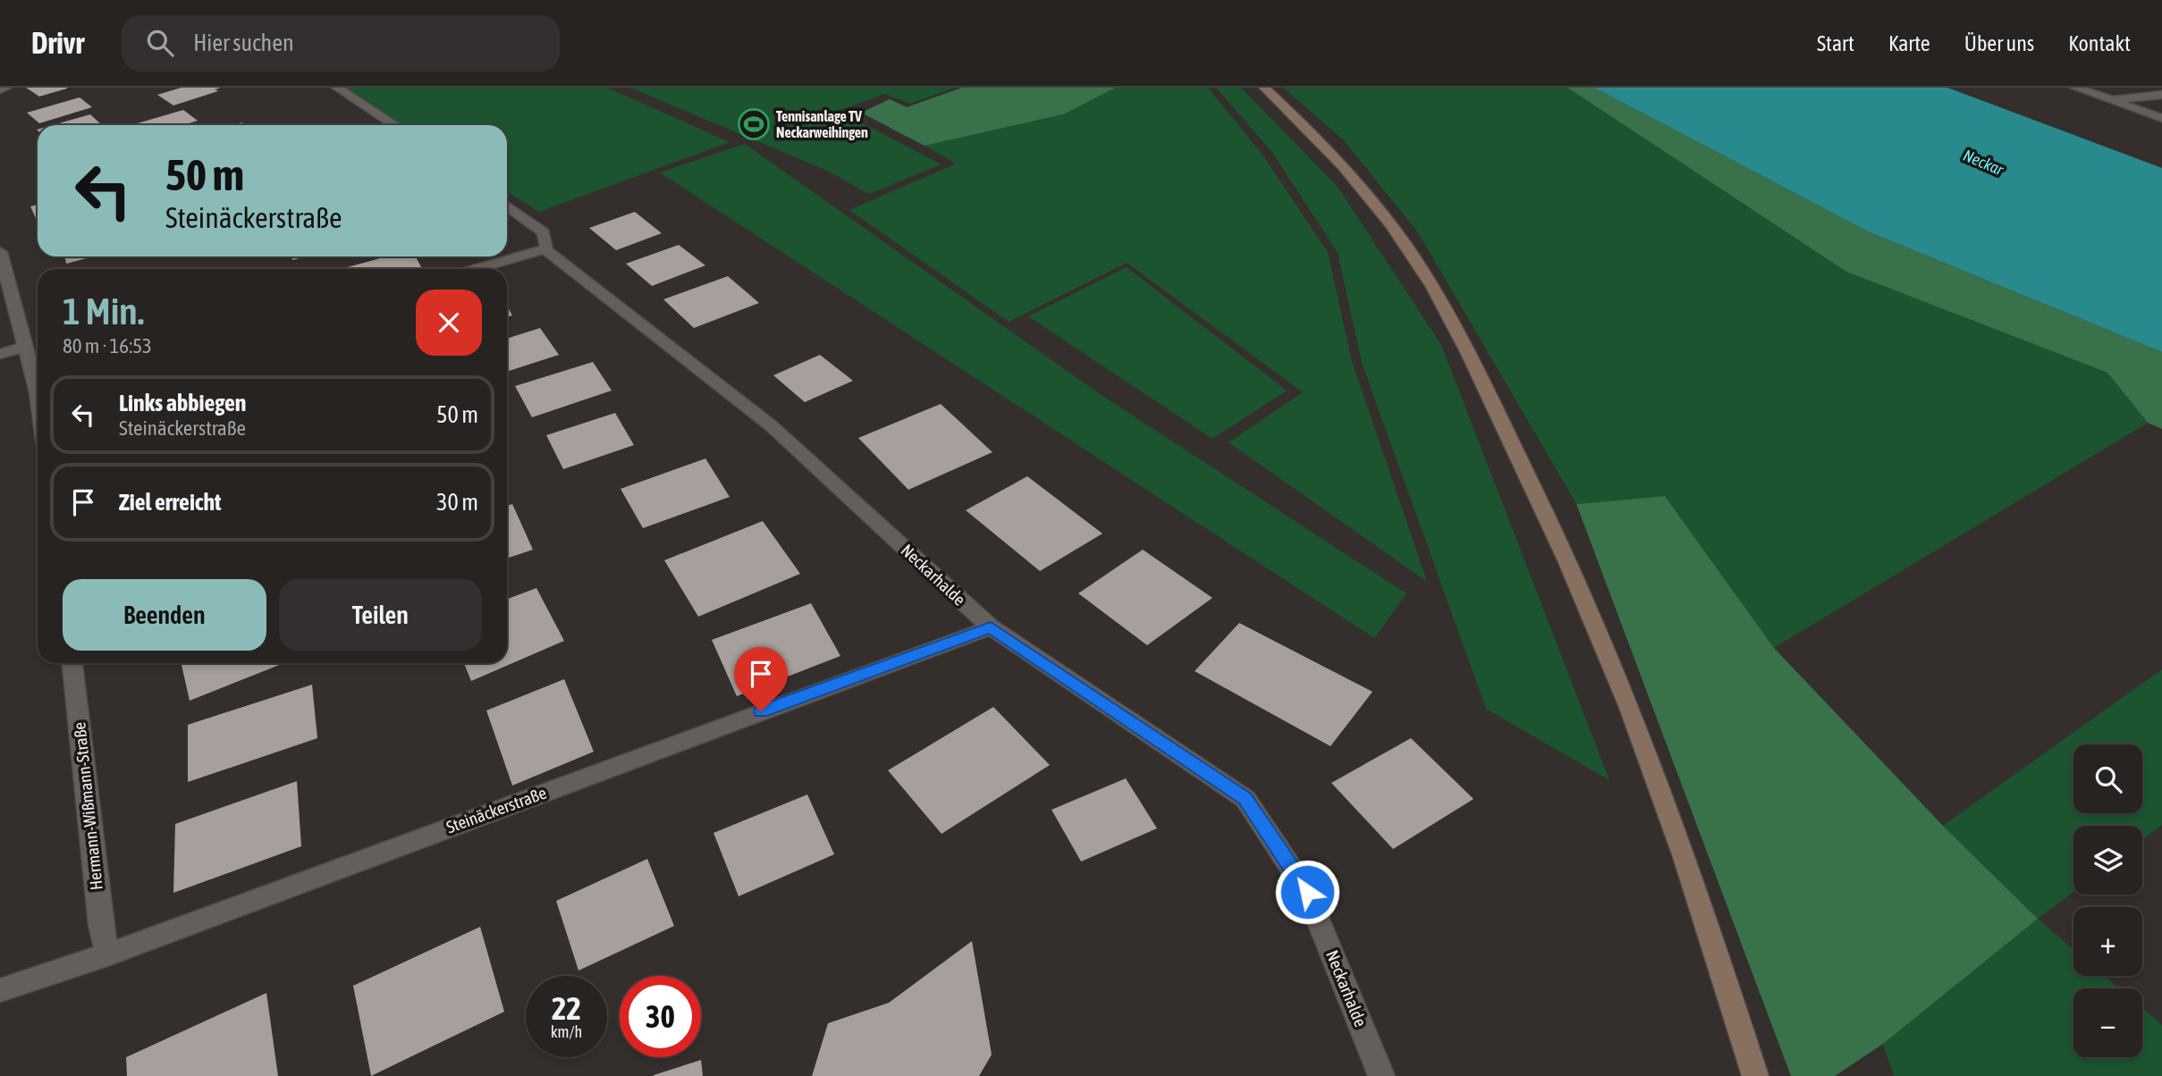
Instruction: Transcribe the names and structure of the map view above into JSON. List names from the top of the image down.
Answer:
{
  "streets": {
    "street": ["Neckarhalde", "Hermann-Wißmann-Straße", "Steinäckerstraße"]
  },
  "crossings": [
    ["Neckarhalde", "Steinäckerstraße"],
    ["Hermann-Wißmann-Straße", "Steinäckerstraße"]
  ],
  "water": ["Neckar"],
  "places": {
    "sports": ["Tennisanlage TV Neckarweihingen"]
  },
  "page": {
    "header": "Drivr",
    "search": "Hier suchen",
    "nav": [
      "Start",
      "Karte",
      "Über uns",
      "Kontakt"
    ],
    "turn": ["50 m", "Steinäckerstraße"],
    "heading": ["1 Min.", "80 m · 16:53"],
    "list": [
      {
        "name": "Links abbiegen",
        "note": "Steinäckerstraße",
        "value": "50 m"
      },
      {
        "name": "Ziel erreicht",
        "value": "30 m"
      }
    ],
    "buttons": ["Beenden", "Teilen"],
    "map_buttons": ["+", "−"],
    "speed": "22 km/h",
    "limit": "30"
  }
}
